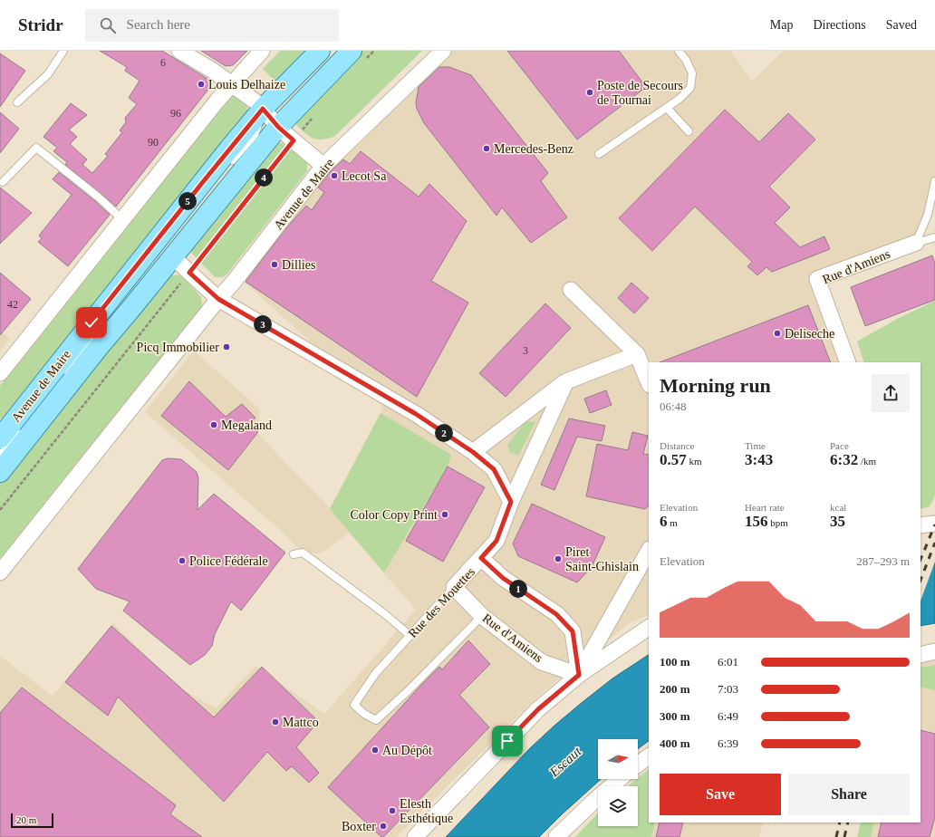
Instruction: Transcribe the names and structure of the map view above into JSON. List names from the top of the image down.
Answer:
{
  "streets": {
    "main road": ["Avenue de Maire"],
    "street": ["Rue d'Amiens", "Rue des Mouettes"]
  },
  "crossings": [
    ["Rue d'Amiens", "Rue des Mouettes"]
  ],
  "water": ["Escaut"],
  "places": [
    "Louis Delhaize",
    "Poste de Secours de Tournai",
    "Mercedes-Benz",
    "Lecot Sa",
    "Dillies",
    "Deliseche",
    "Picq Immobilier",
    "Megaland",
    "Color Copy Print",
    "Piret Saint-Ghislain",
    "Police Fédérale",
    "Mattco",
    "Au Dépôt",
    "Elesth Esthétique",
    "Boxter"
  ],
  "house_numbers": [
    "6",
    "96",
    "90",
    "42",
    "3"
  ],
  "scale_bar": "20 m",
  "north": "right",
  "page": {
    "header": "Stridr",
    "search": "Search here",
    "nav": ["Map", "Directions", "Saved"],
    "pins": [
      "4",
      "5",
      "3",
      "2",
      "1"
    ],
    "heading": ["Morning run", "06:48"],
    "stats": [
      ["Distance", "0.57 km"],
      ["Time", "3:43"],
      ["Pace", "6:32 /km"],
      ["Elevation", "6 m"],
      ["Heart rate", "156 bpm"],
      ["kcal", "35"]
    ],
    "chart": ["Elevation", "287–293 m"],
    "list": [
      {
        "name": "100 m",
        "note": "6:01"
      },
      {
        "name": "200 m",
        "note": "7:03"
      },
      {
        "name": "300 m",
        "note": "6:49"
      },
      {
        "name": "400 m",
        "note": "6:39"
      }
    ],
    "buttons": ["Save", "Share"],
    "scale": "20 m"
  }
}
